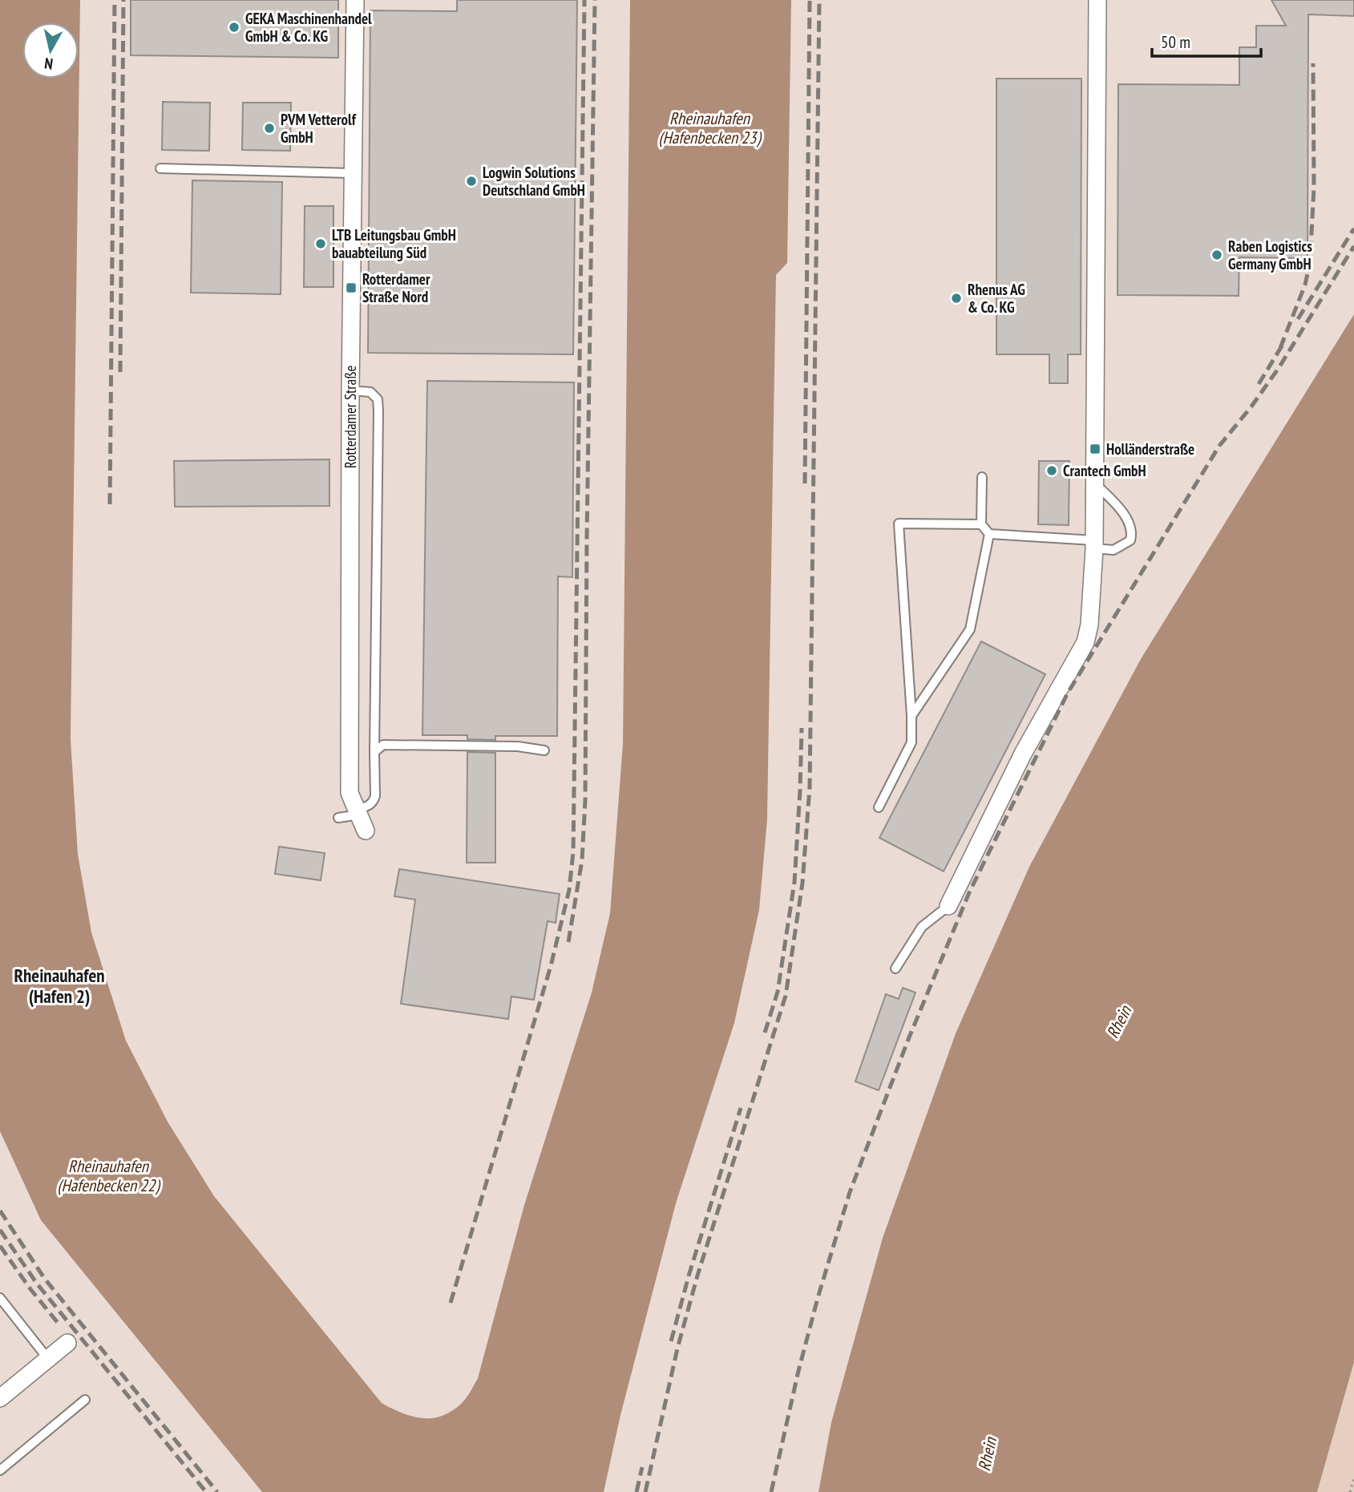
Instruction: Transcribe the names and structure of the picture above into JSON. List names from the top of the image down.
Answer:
{
  "streets": {
    "street": ["Rotterdamer Straße"]
  },
  "districts": ["Rheinauhafen (Hafen 2)"],
  "water": ["Rheinauhafen (Hafenbecken 23)", "Rhein", "Rheinauhafen (Hafenbecken 22)"],
  "places": {
    "other": [
      "GEKA Maschinenhandel GmbH & Co. KG",
      "PVM Vetterolf GmbH",
      "Logwin Solutions Deutschland GmbH",
      "LTB Leitungsbau GmbH bauabteilung Süd",
      "Raben Logistics Germany GmbH",
      "Rhenus AG & Co. KG",
      "Crantech GmbH"
    ],
    "transit": ["Rotterdamer Straße Nord", "Holländerstraße"]
  },
  "scale_bar": "50 m",
  "north": "bottom"
}
